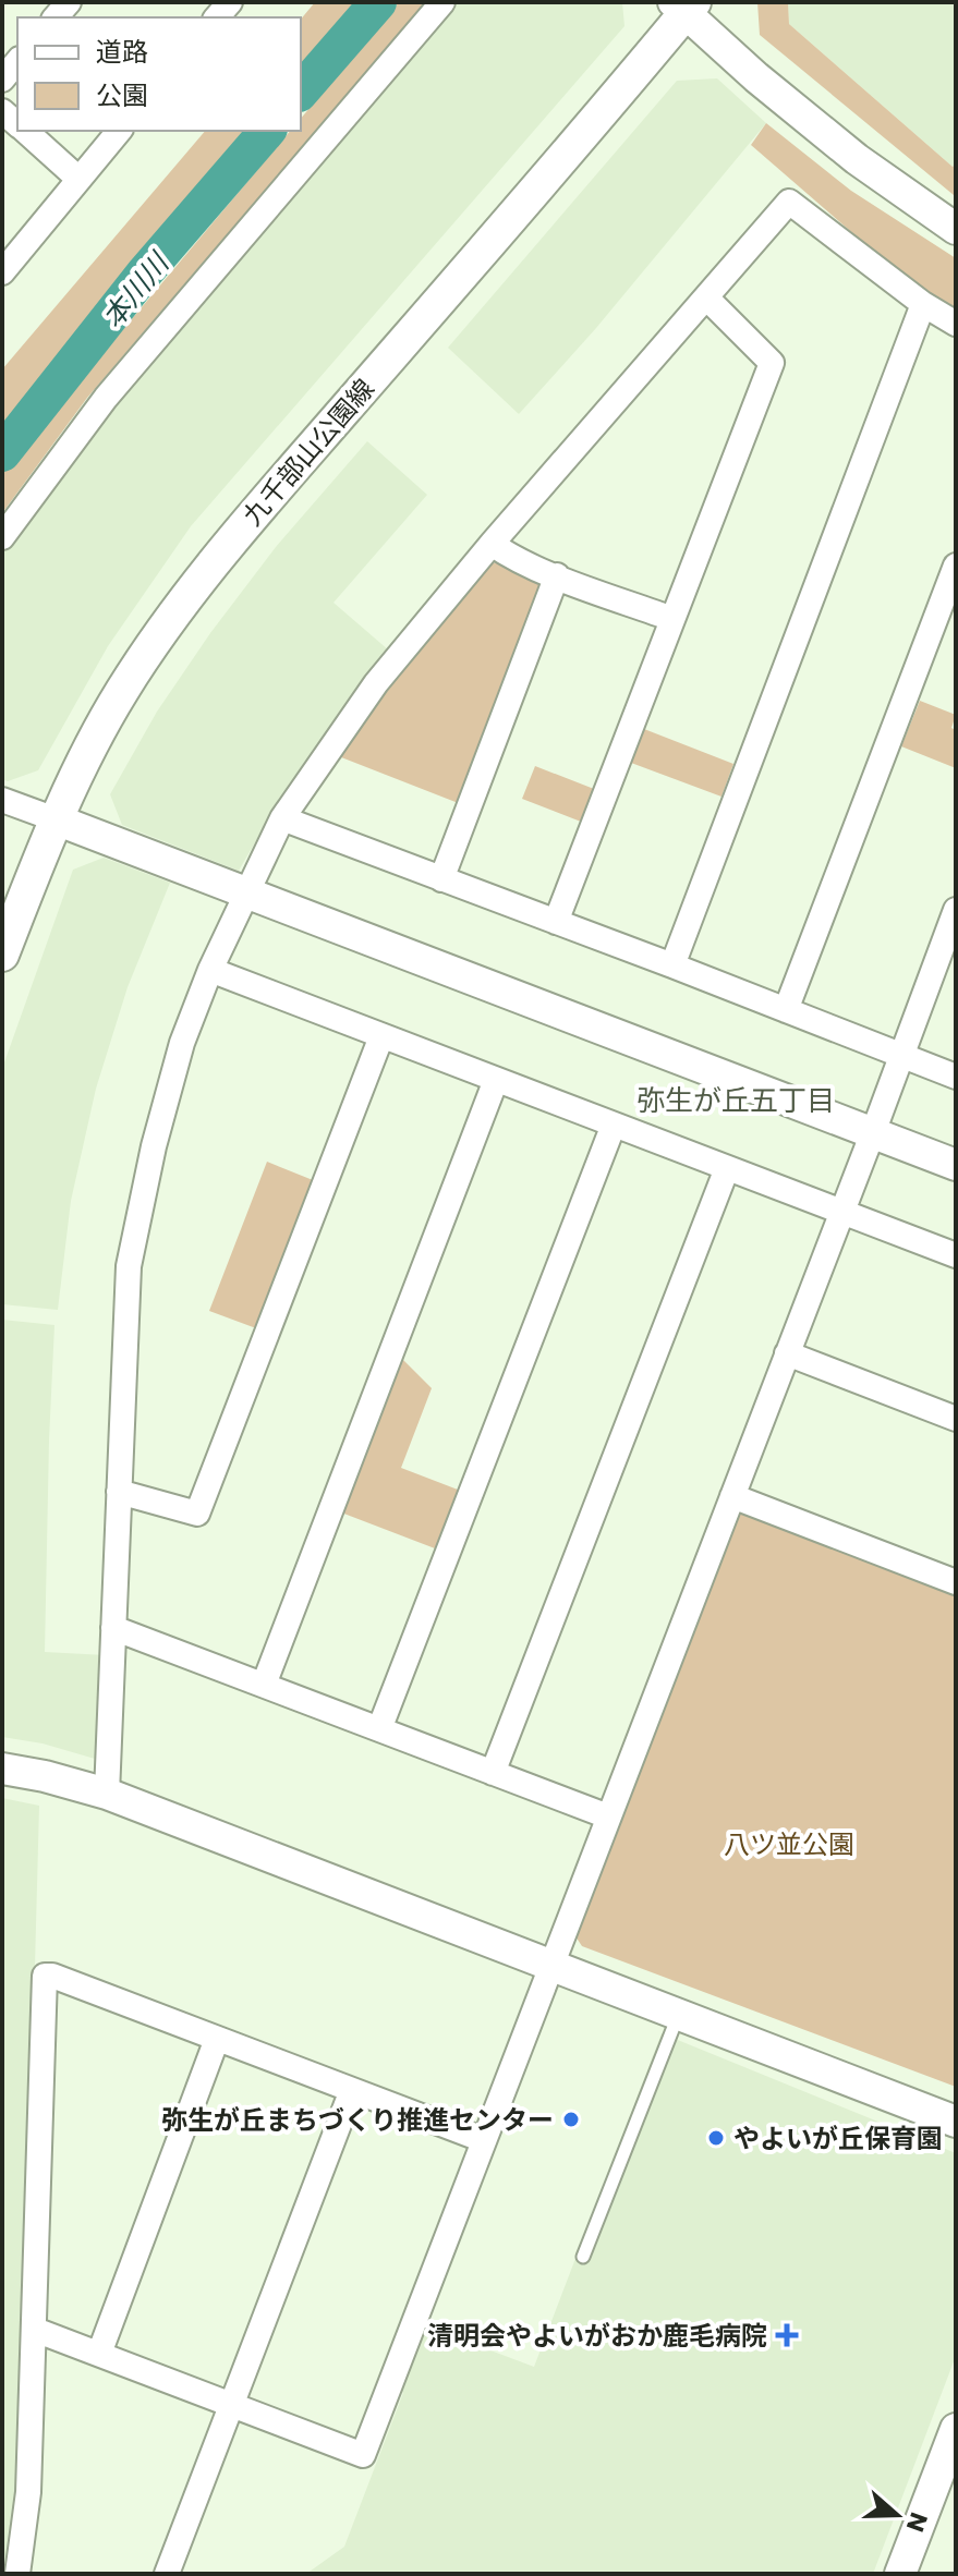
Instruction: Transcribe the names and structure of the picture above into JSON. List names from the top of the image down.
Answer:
{
  "streets": {
    "main road": ["九千部山公園線"]
  },
  "districts": ["弥生が丘五丁目"],
  "water": ["本川川"],
  "parks": ["八ツ並公園"],
  "places": {
    "other": ["弥生が丘まちづくり推進センター", "やよいが丘保育園"],
    "health": ["清明会やよいがおか鹿毛病院"]
  },
  "legend": ["道路", "公園"],
  "north": "right"
}
